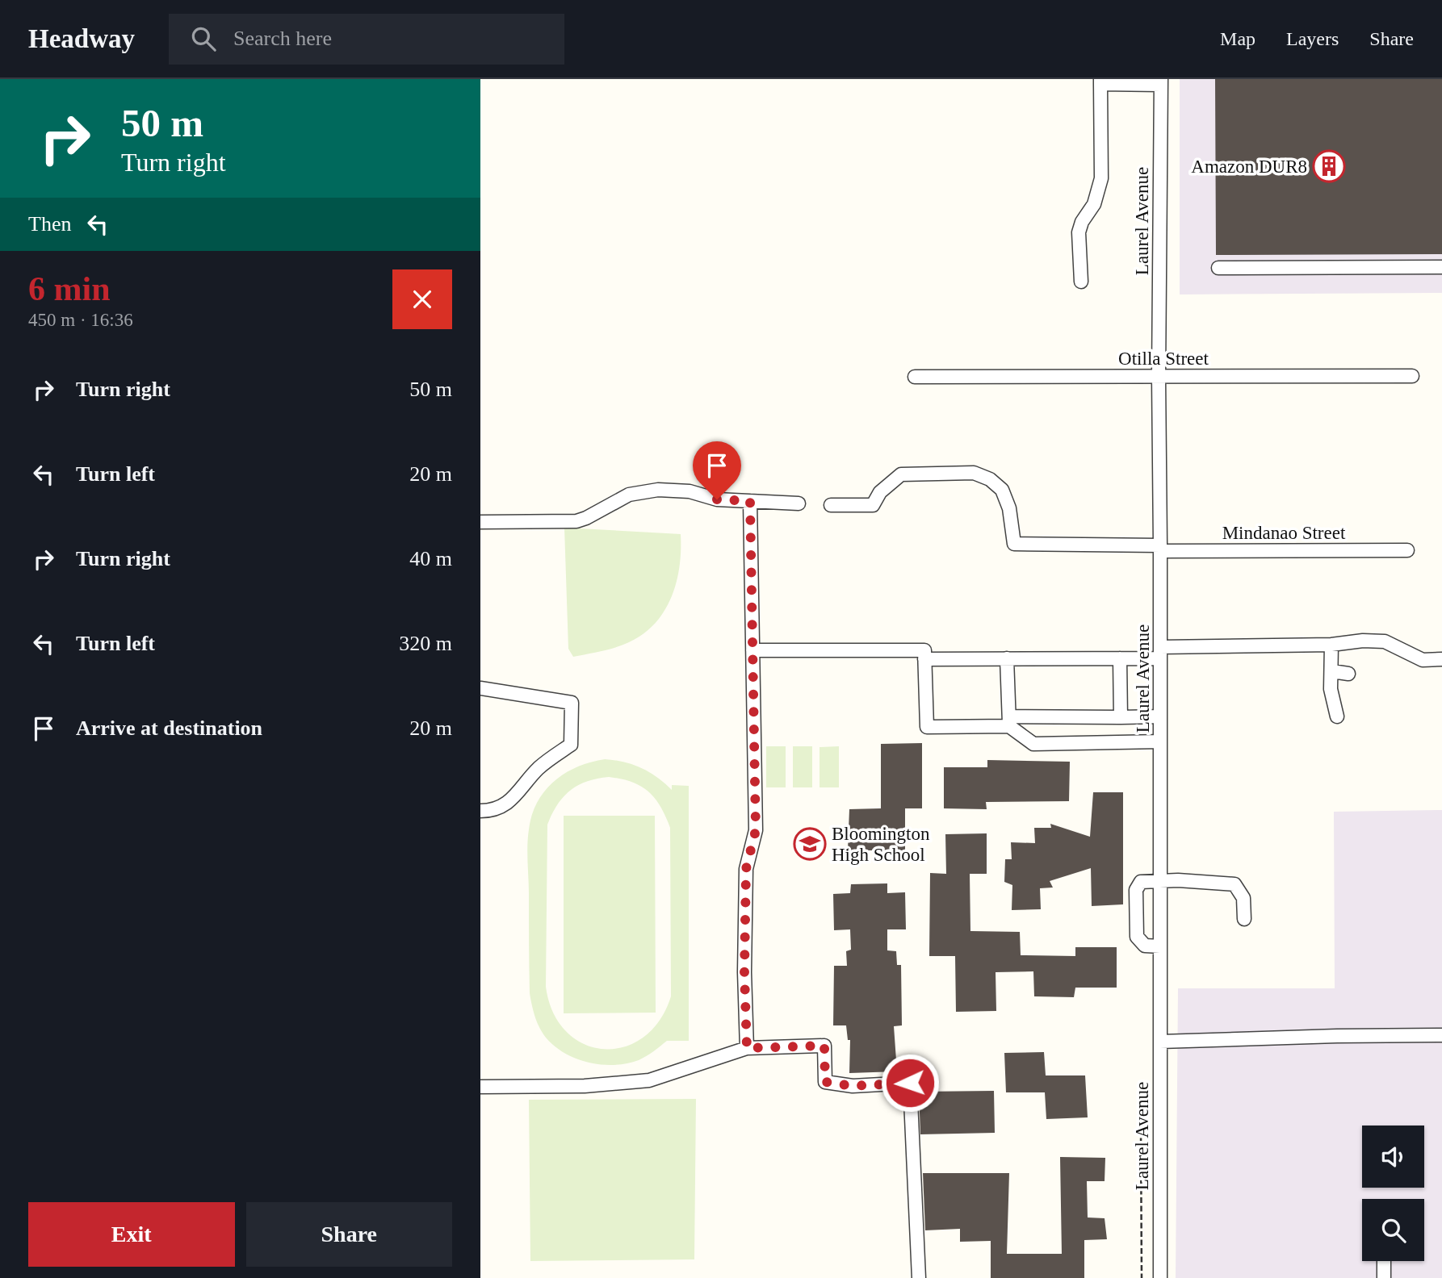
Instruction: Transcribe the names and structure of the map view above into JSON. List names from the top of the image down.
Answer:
{
  "streets": {
    "street": ["Laurel Avenue", "Otilla Street", "Mindanao Street"]
  },
  "crossings": [
    ["Laurel Avenue", "Otilla Street"],
    ["Laurel Avenue", "Mindanao Street"]
  ],
  "places": {
    "building": ["Amazon DUR8"],
    "school or university": ["Bloomington High School"]
  },
  "page": {
    "header": "Headway",
    "search": "Search here",
    "nav": ["Map", "Layers", "Share"],
    "turn": ["50 m", "Turn right"],
    "then": "Then",
    "heading": ["6 min", "450 m · 16:36"],
    "list": [
      {
        "name": "Turn right",
        "value": "50 m"
      },
      {
        "name": "Turn left",
        "value": "20 m"
      },
      {
        "name": "Turn right",
        "value": "40 m"
      },
      {
        "name": "Turn left",
        "value": "320 m"
      },
      {
        "name": "Arrive at destination",
        "value": "20 m"
      }
    ],
    "buttons": ["Exit", "Share"]
  }
}
